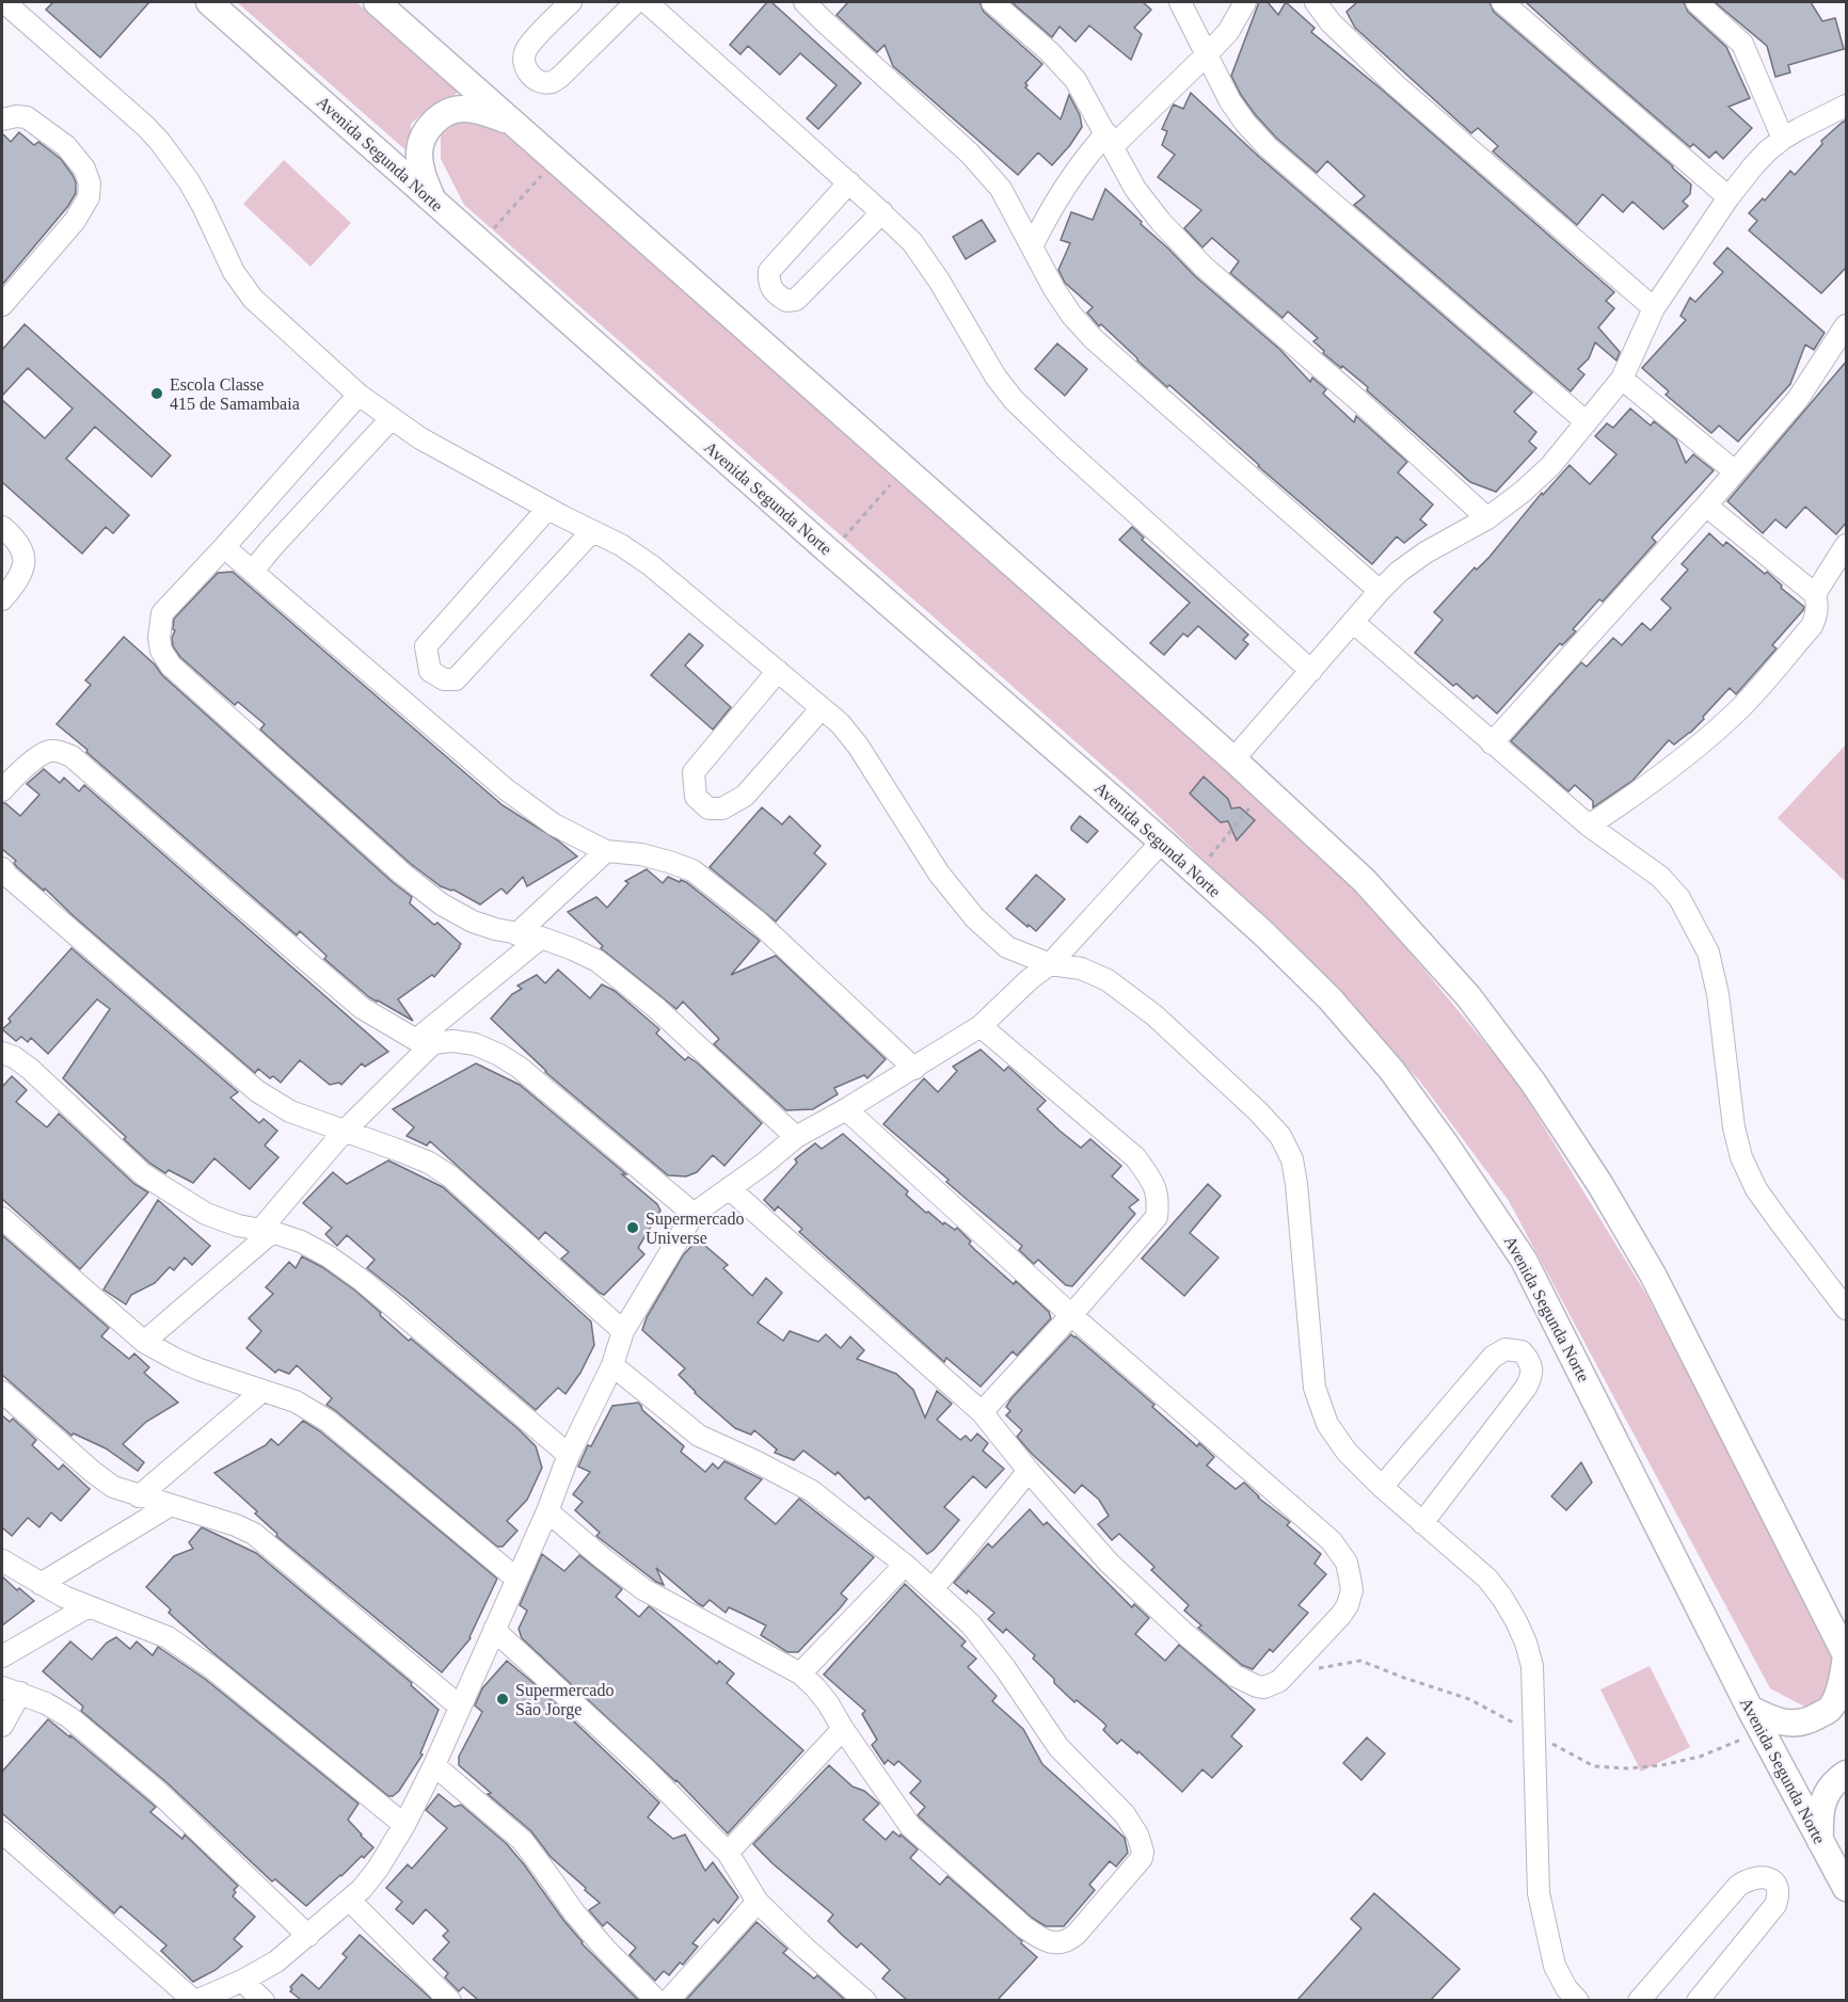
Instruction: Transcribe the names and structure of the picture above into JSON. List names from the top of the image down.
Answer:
{
  "streets": {
    "main road": ["Avenida Segunda Norte"]
  },
  "places": ["Escola Classe 415 de Samambaia", "Supermercado Universe", "Supermercado São Jorge"]
}
